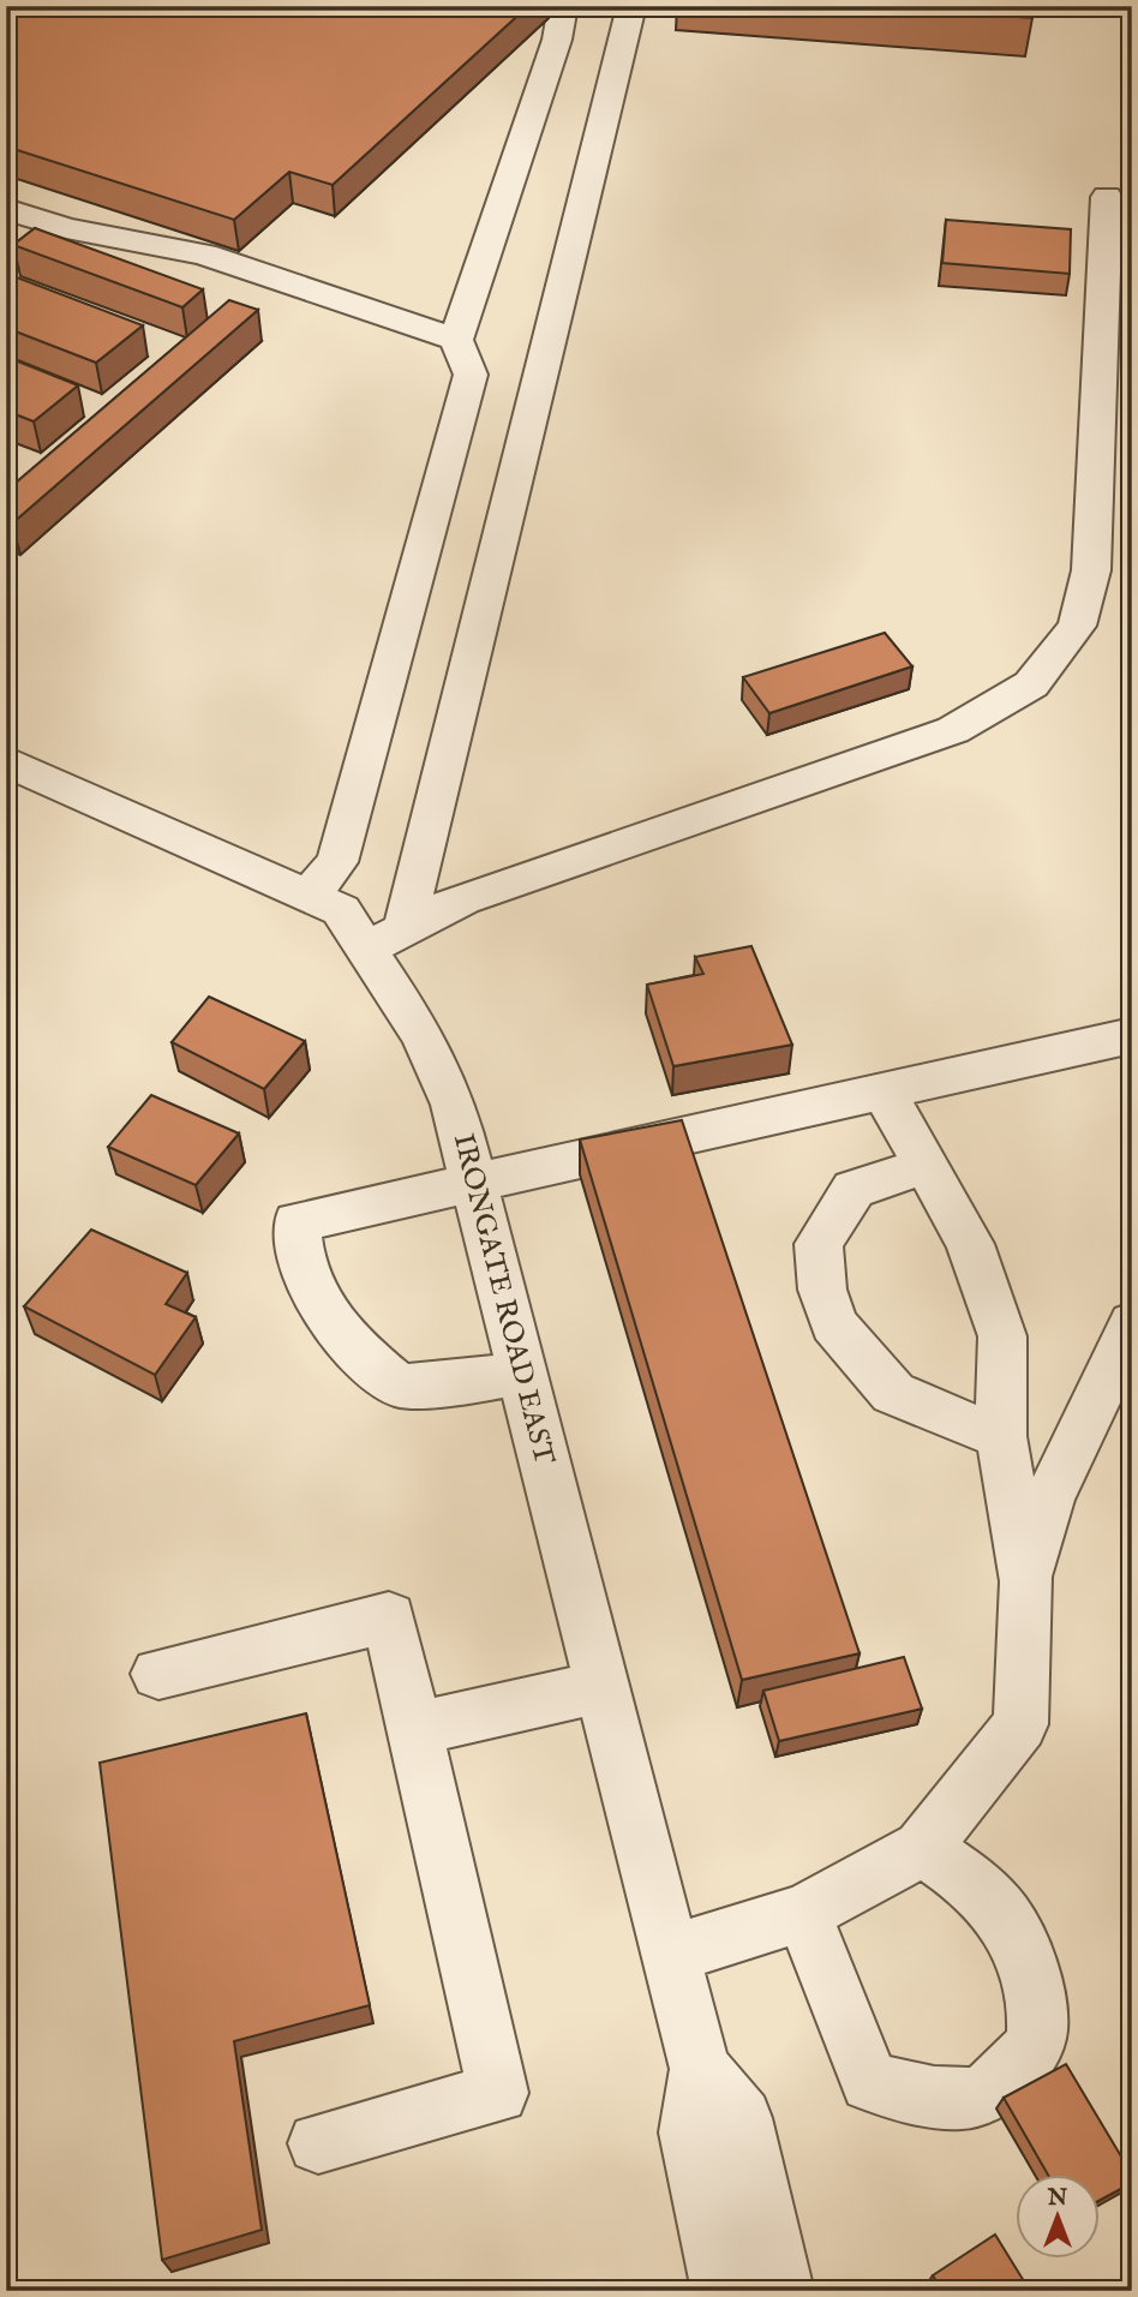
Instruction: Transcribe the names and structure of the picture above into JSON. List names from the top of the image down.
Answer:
{
  "streets": {
    "street": ["IRONGATE ROAD EAST"]
  },
  "north": "top"
}
